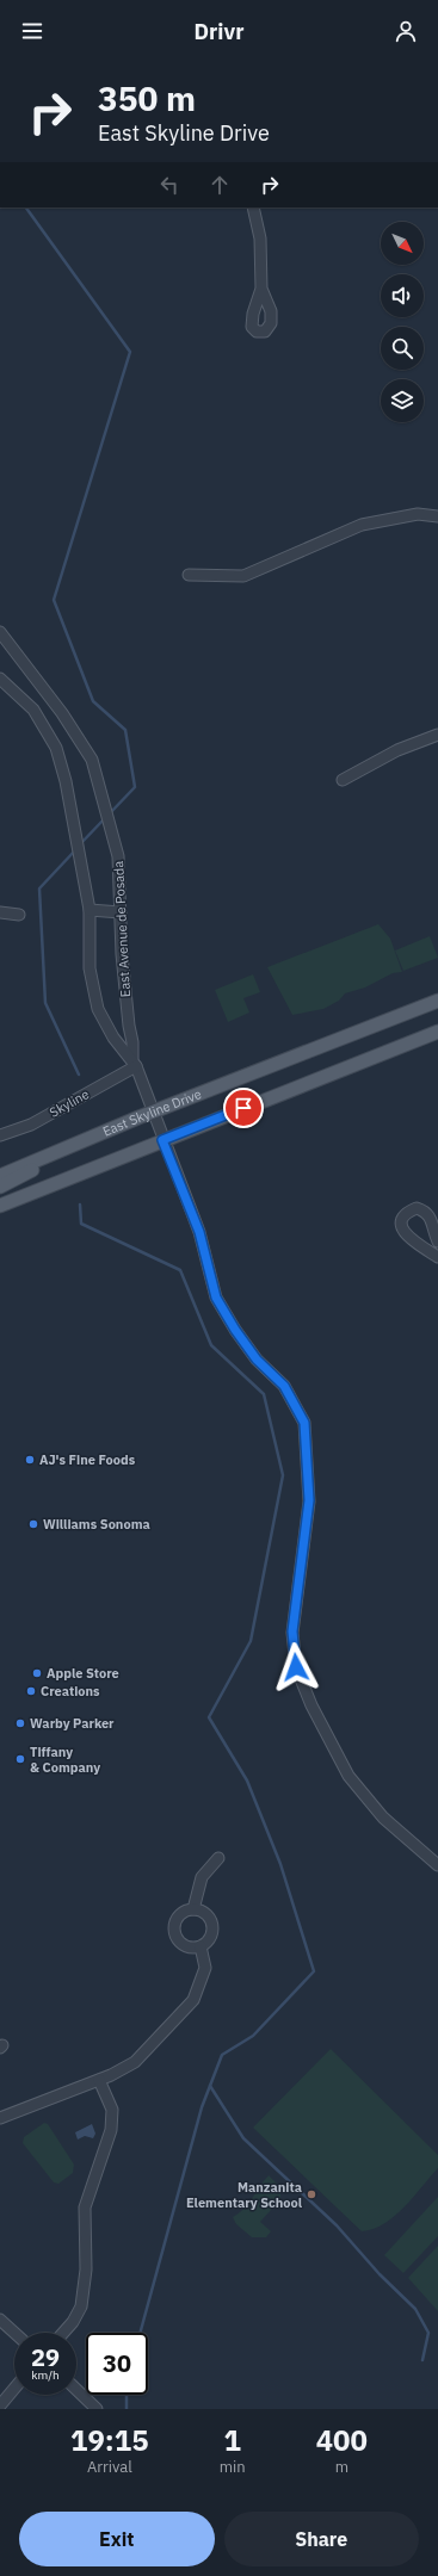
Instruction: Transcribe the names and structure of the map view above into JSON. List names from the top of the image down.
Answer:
{
  "streets": {
    "main road": ["East Skyline Drive"],
    "street": ["East Avenue de Posada", "Skyline"]
  },
  "crossings": [
    ["East Avenue de Posada", "Skyline"],
    ["East Avenue de Posada", "East Skyline Drive"]
  ],
  "places": [
    "AJ's Fine Foods",
    "Williams Sonoma",
    "Apple Store",
    "Creations",
    "Warby Parker",
    "Tiffany & Company",
    "Manzanita Elementary School"
  ],
  "north": "bottom right",
  "page": {
    "header": "Drivr",
    "turn": ["350 m", "East Skyline Drive"],
    "speed": "29 km/h",
    "limit": "30",
    "eta": [
      "19:15",
      "Arrival",
      "1",
      "min",
      "400",
      "m"
    ],
    "buttons": ["Exit", "Share"]
  }
}
